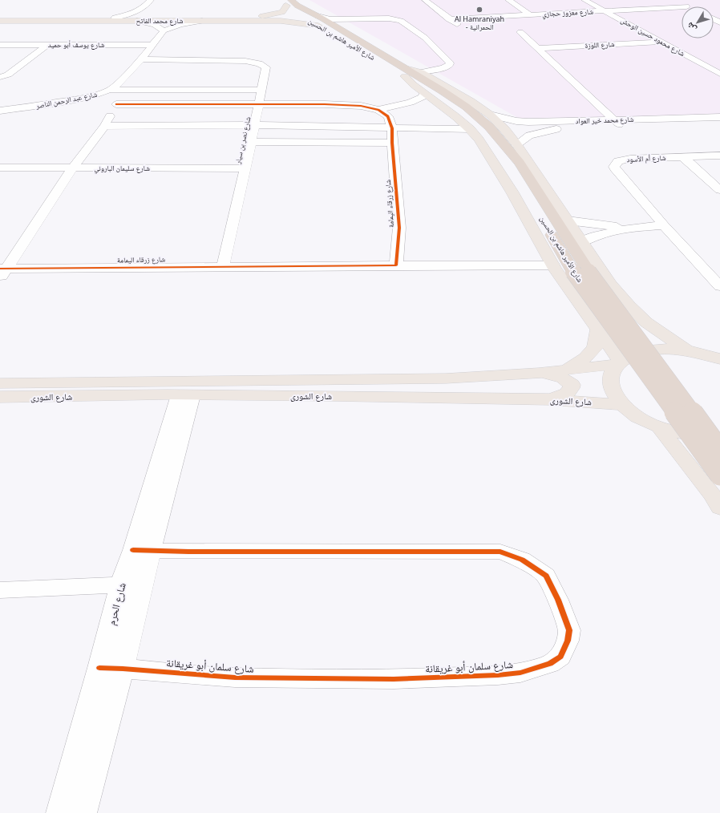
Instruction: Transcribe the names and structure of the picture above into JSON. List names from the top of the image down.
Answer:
{
  "streets": {
    "highway": ["شارع الأمير هاشم بن الحسين"],
    "main road": ["شارع محمد الفاتح", "شارع الشورى"],
    "street": [
      "شارع معزوز حجازي",
      "شارع محمود حسين الوحش",
      "شارع يوسف أبو حميد",
      "شارع اللوزة",
      "شارع عبد الرحمن الناصر",
      "شارع محمد خير العواد",
      "شارع نصر بن سيار",
      "شارع أم الأسود",
      "شارع سليمان الباروني",
      "شارع زرقاء اليمامة",
      "شارع الحرم",
      "شارع سلمان أبو غريقانة"
    ]
  },
  "crossings": [
    ["شارع معزوز حجازي", "شارع محمود حسين الوحش"],
    ["شارع محمد الفاتح", "شارع الأمير هاشم بن الحسين"],
    ["شارع محمود حسين الوحش", "شارع اللوزة"],
    ["شارع الأمير هاشم بن الحسين", "شارع محمد خير العواد"],
    ["شارع الأمير هاشم بن الحسين", "شارع الشورى"],
    ["شارع يوسف أبو حميد", "شارع عبد الرحمن الناصر"],
    ["شارع عبد الرحمن الناصر", "شارع نصر بن سيار"],
    ["شارع نصر بن سيار", "شارع سليمان الباروني"],
    ["شارع نصر بن سيار", "شارع زرقاء اليمامة"],
    ["شارع الشورى", "شارع الحرم"],
    ["شارع الحرم", "شارع سلمان أبو غريقانة"]
  ],
  "places": ["Al Hamraniyah - الحمرانية"],
  "north": "bottom left"
}
